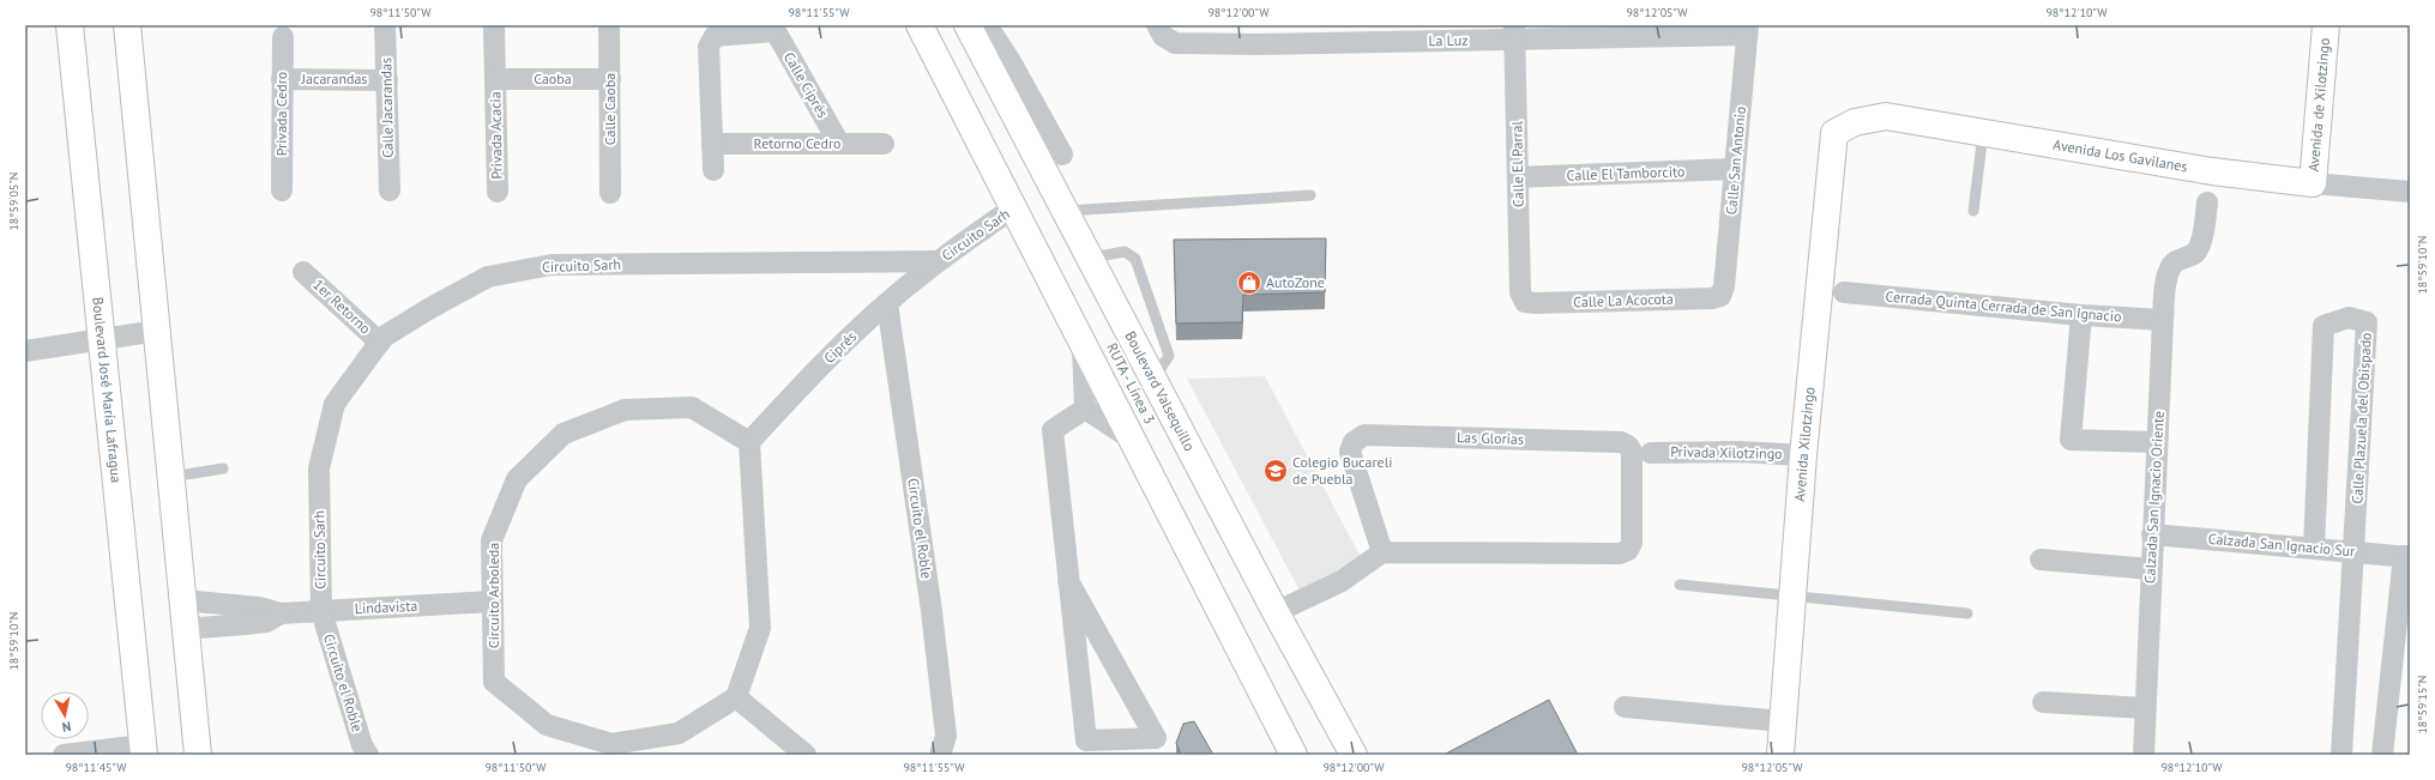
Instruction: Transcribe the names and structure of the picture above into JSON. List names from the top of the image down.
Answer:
{
  "streets": {
    "main road": [
      "Avenida de Xilotzingo",
      "Avenida Los Gavilanes",
      "Boulevard José María Lafragua",
      "Boulevard Valsequillo",
      "Avenida Xilotzingo"
    ],
    "street": [
      "La Luz",
      "Jacarandas",
      "Caoba",
      "Calle Ciprés",
      "Calle Jacarandas",
      "Calle Caoba",
      "Privada Cedro",
      "Privada Acacia",
      "Retorno Cedro",
      "Calle San Antonio",
      "Calle El Parral",
      "Calle El Tamborcito",
      "Circuito Sarh",
      "Calle La Acocota",
      "1er Retorno",
      "Cerrada Quinta Cerrada de San Ignacio",
      "Ciprés",
      "Calle Plazuela del Obispado",
      "Las Glorias",
      "Privada Xilotzingo",
      "Calzada San Ignacio Oriente",
      "Circuito el Roble",
      "Calzada San Ignacio Sur",
      "Circuito Arboleda",
      "Lindavista"
    ],
    "lane": ["RUTA - Línea 3"]
  },
  "crossings": [
    ["La Luz", "Calle San Antonio"],
    ["La Luz", "Calle El Parral"],
    ["Jacarandas", "Calle Jacarandas"],
    ["Jacarandas", "Privada Cedro"],
    ["Caoba", "Calle Caoba"],
    ["Caoba", "Privada Acacia"],
    ["Calle Ciprés", "Retorno Cedro"],
    ["Avenida de Xilotzingo", "Avenida Los Gavilanes"],
    ["Avenida Los Gavilanes", "Avenida Xilotzingo"],
    ["Calle San Antonio", "Calle El Tamborcito"],
    ["Calle San Antonio", "Calle La Acocota"],
    ["Calle El Parral", "Calle El Tamborcito"],
    ["Calle El Parral", "Calle La Acocota"],
    ["Circuito Sarh", "1er Retorno"],
    ["Circuito Sarh", "Ciprés"],
    ["Circuito Sarh", "Circuito el Roble"],
    ["Circuito Sarh", "Lindavista"],
    ["Cerrada Quinta Cerrada de San Ignacio", "Calzada San Ignacio Oriente"],
    ["Ciprés", "Circuito el Roble"],
    ["Ciprés", "Circuito Arboleda"],
    ["Calle Plazuela del Obispado", "Calzada San Ignacio Sur"],
    ["Avenida Xilotzingo", "Privada Xilotzingo"],
    ["Calzada San Ignacio Oriente", "Calzada San Ignacio Sur"],
    ["Circuito el Roble", "Lindavista"],
    ["Circuito Arboleda", "Lindavista"]
  ],
  "places": {
    "shop": ["AutoZone"],
    "school or university": ["Colegio Bucareli de Puebla"]
  },
  "north": "bottom",
  "coordinates": [
    "98°11'50\"W",
    "98°11'55\"W",
    "98°12'00\"W",
    "98°12'05\"W",
    "98°12'10\"W",
    "18°59'05\"N",
    "18°59'10\"N",
    "18°59'15\"N",
    "98°11'45\"W"
  ]
}
